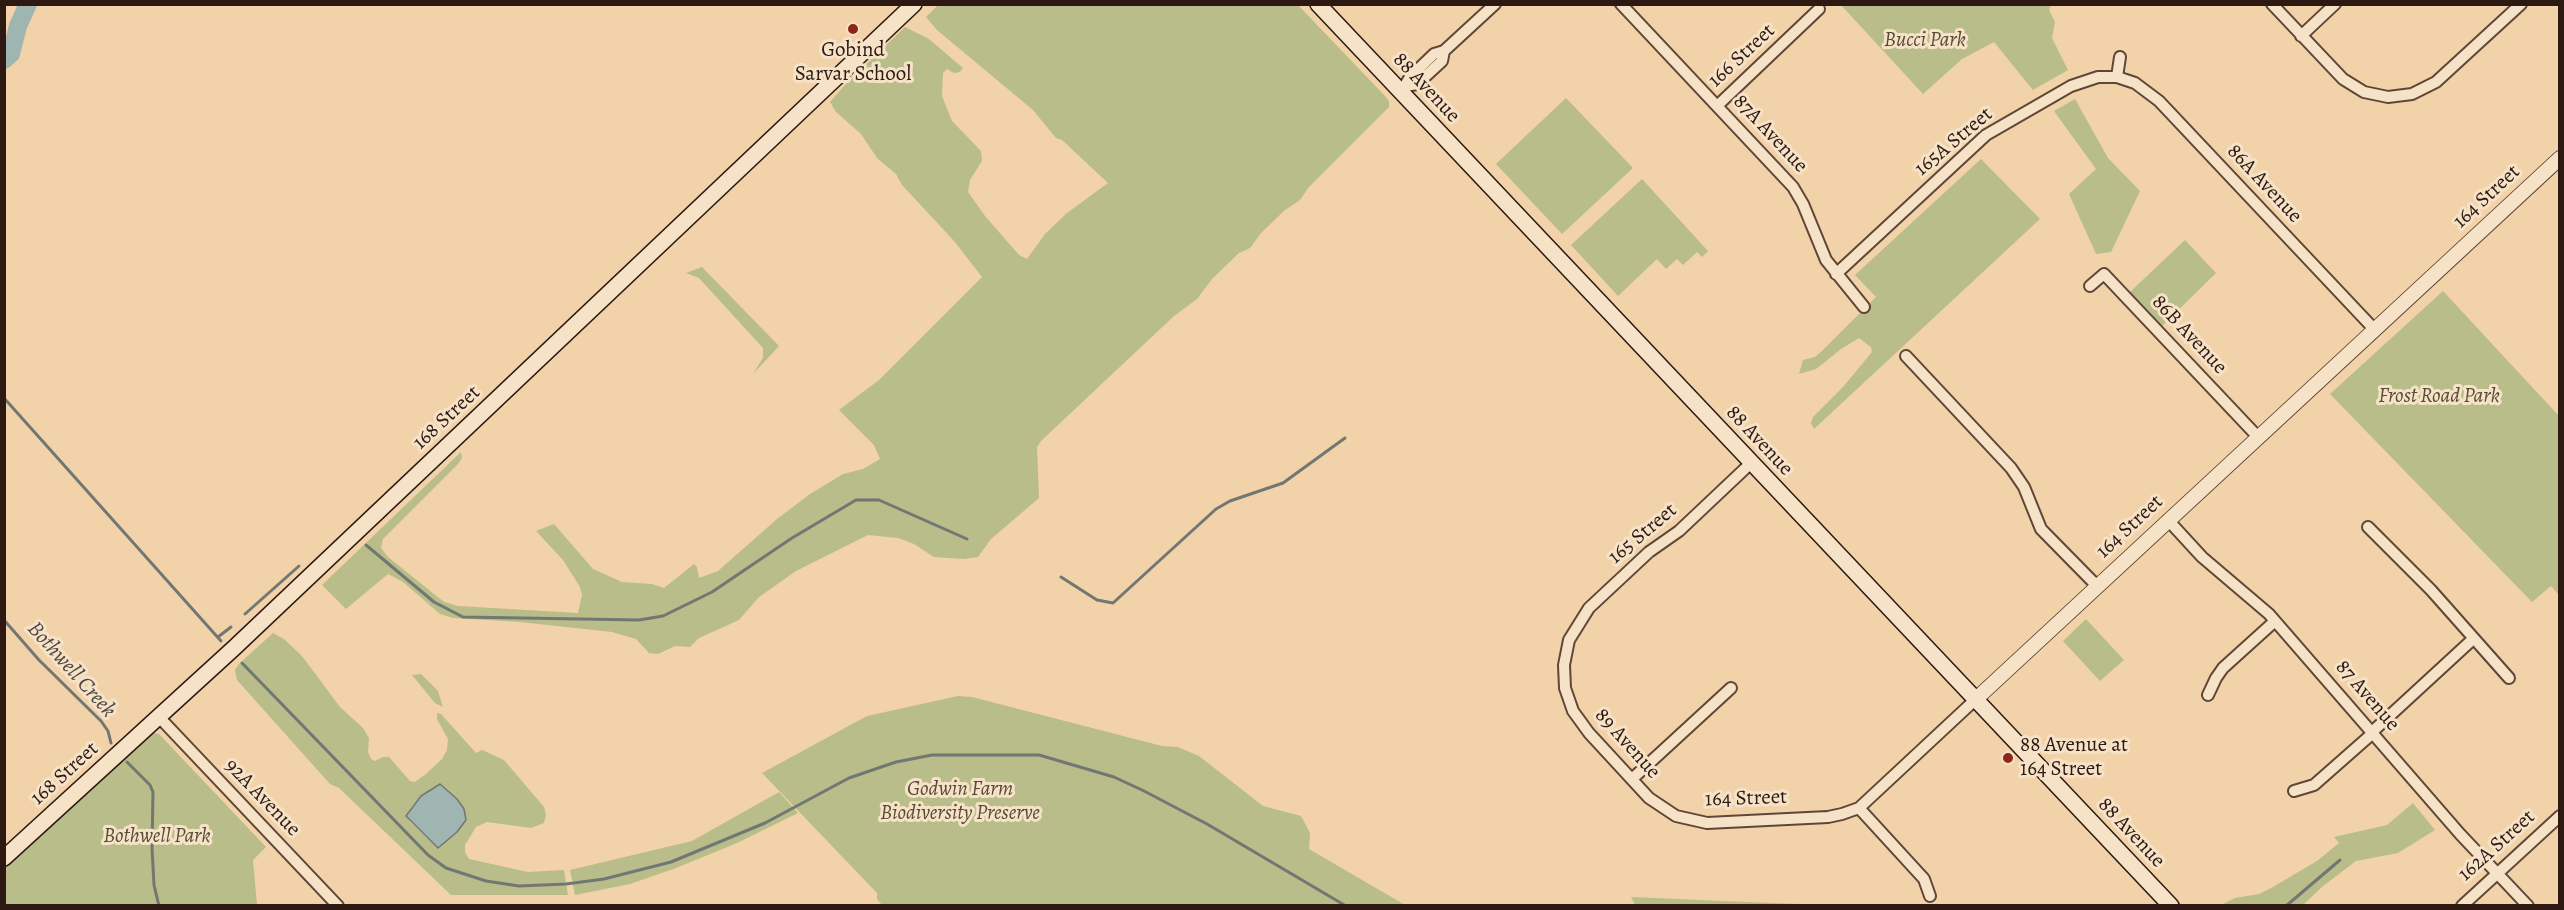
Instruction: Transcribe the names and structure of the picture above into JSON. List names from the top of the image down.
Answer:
{
  "streets": {
    "main road": ["88 Avenue", "168 Street"],
    "street": [
      "166 Street",
      "87A Avenue",
      "165A Street",
      "86A Avenue",
      "164 Street",
      "86B Avenue",
      "165 Street",
      "87 Avenue",
      "89 Avenue",
      "92A Avenue",
      "162A Street"
    ]
  },
  "crossings": [
    ["166 Street", "87A Avenue"],
    ["88 Avenue", "164 Street"],
    ["88 Avenue", "165 Street"],
    ["87A Avenue", "165A Street"],
    ["165A Street", "86A Avenue"],
    ["86A Avenue", "164 Street"],
    ["164 Street", "86B Avenue"],
    ["164 Street", "87 Avenue"],
    ["164 Street", "89 Avenue"],
    ["168 Street", "92A Avenue"],
    ["165 Street", "89 Avenue"],
    ["87 Avenue", "162A Street"]
  ],
  "water": ["Bothwell Creek"],
  "parks": [
    "Bucci Park",
    "Frost Road Park",
    "Godwin Farm Biodiversity Preserve",
    "Bothwell Park"
  ],
  "places": ["Gobind Sarvar School", "88 Avenue at 164 Street"]
}
